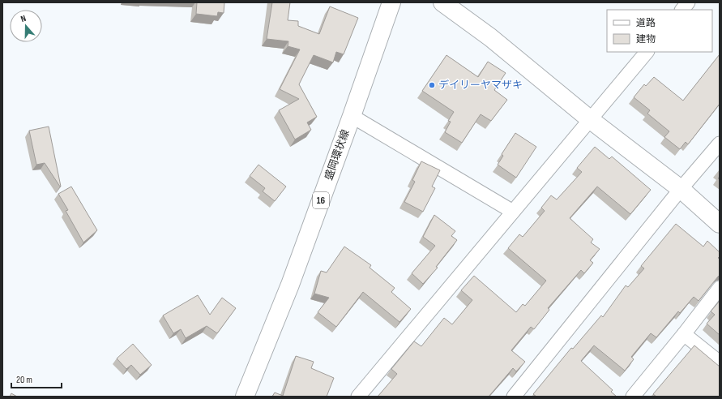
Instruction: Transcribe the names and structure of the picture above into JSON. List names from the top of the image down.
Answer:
{
  "streets": {
    "main road": ["盛岡環状線", "16"]
  },
  "places": ["デイリーヤマザキ"],
  "legend": ["道路", "建物"],
  "scale_bar": "20 m",
  "north": "top"
}
